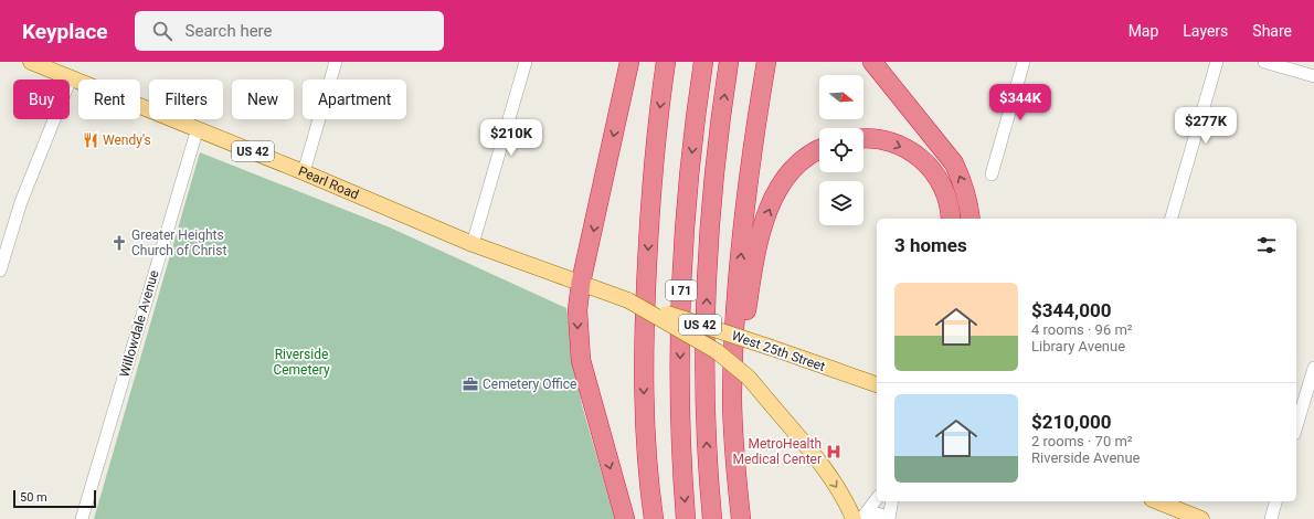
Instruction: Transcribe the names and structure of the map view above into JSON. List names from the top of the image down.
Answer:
{
  "streets": {
    "highway": ["I 71"],
    "main road": ["US 42", "Pearl Road", "West 25th Street"],
    "street": ["Willowdale Avenue"]
  },
  "crossings": [
    ["Pearl Road", "Willowdale Avenue"],
    ["Pearl Road", "West 25th Street"]
  ],
  "parks": ["Riverside Cemetery"],
  "places": {
    "restaurant": ["Wendy's"],
    "church": ["Greater Heights Church of Christ"],
    "office": ["Cemetery Office"],
    "hospital": ["MetroHealth Medical Center"]
  },
  "scale_bar": "50 m",
  "north": "right",
  "page": {
    "header": "Keyplace",
    "search": "Search here",
    "nav": ["Map", "Layers", "Share"],
    "chip": [
      "Buy",
      "Rent",
      "Filters",
      "New",
      "Apartment"
    ],
    "price": ["$344K", "$277K", "$210K"],
    "heading": "3 homes",
    "list": [
      {
        "name": "$344,000",
        "note": "4 rooms · 96 m² · Library Avenue"
      },
      {
        "name": "$210,000",
        "note": "2 rooms · 70 m² · Riverside Avenue"
      }
    ],
    "scale": "50 m"
  }
}
